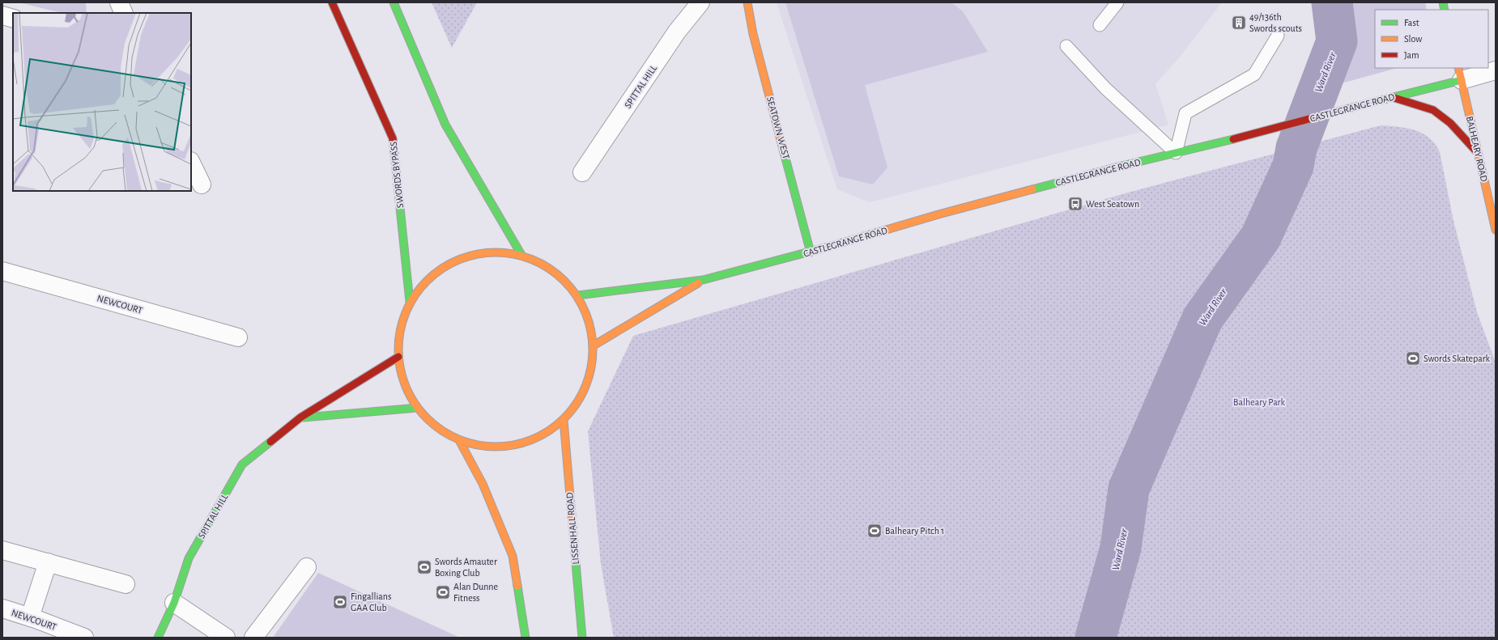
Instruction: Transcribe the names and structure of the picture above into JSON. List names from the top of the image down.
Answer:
{
  "streets": {
    "main road": [
      "SPITTAL HILL",
      "CASTLEGRANGE ROAD",
      "SEATOWN WEST",
      "BALHEARY ROAD",
      "SWORDS BYPASS",
      "LISSENHALL ROAD"
    ],
    "street": ["NEWCOURT"]
  },
  "crossings": [
    ["CASTLEGRANGE ROAD", "SEATOWN WEST"],
    ["CASTLEGRANGE ROAD", "BALHEARY ROAD"]
  ],
  "water": ["Ward River"],
  "parks": ["Balheary Park"],
  "places": {
    "building": ["49/136th Swords scouts"],
    "bus stop": ["West Seatown"],
    "sports": [
      "Swords Skatepark",
      "Balheary Pitch 1",
      "Swords Amauter Boxing Club",
      "Alan Dunne Fitness",
      "Fingallians GAA Club"
    ]
  },
  "legend": ["Fast", "Slow", "Jam"]
}
